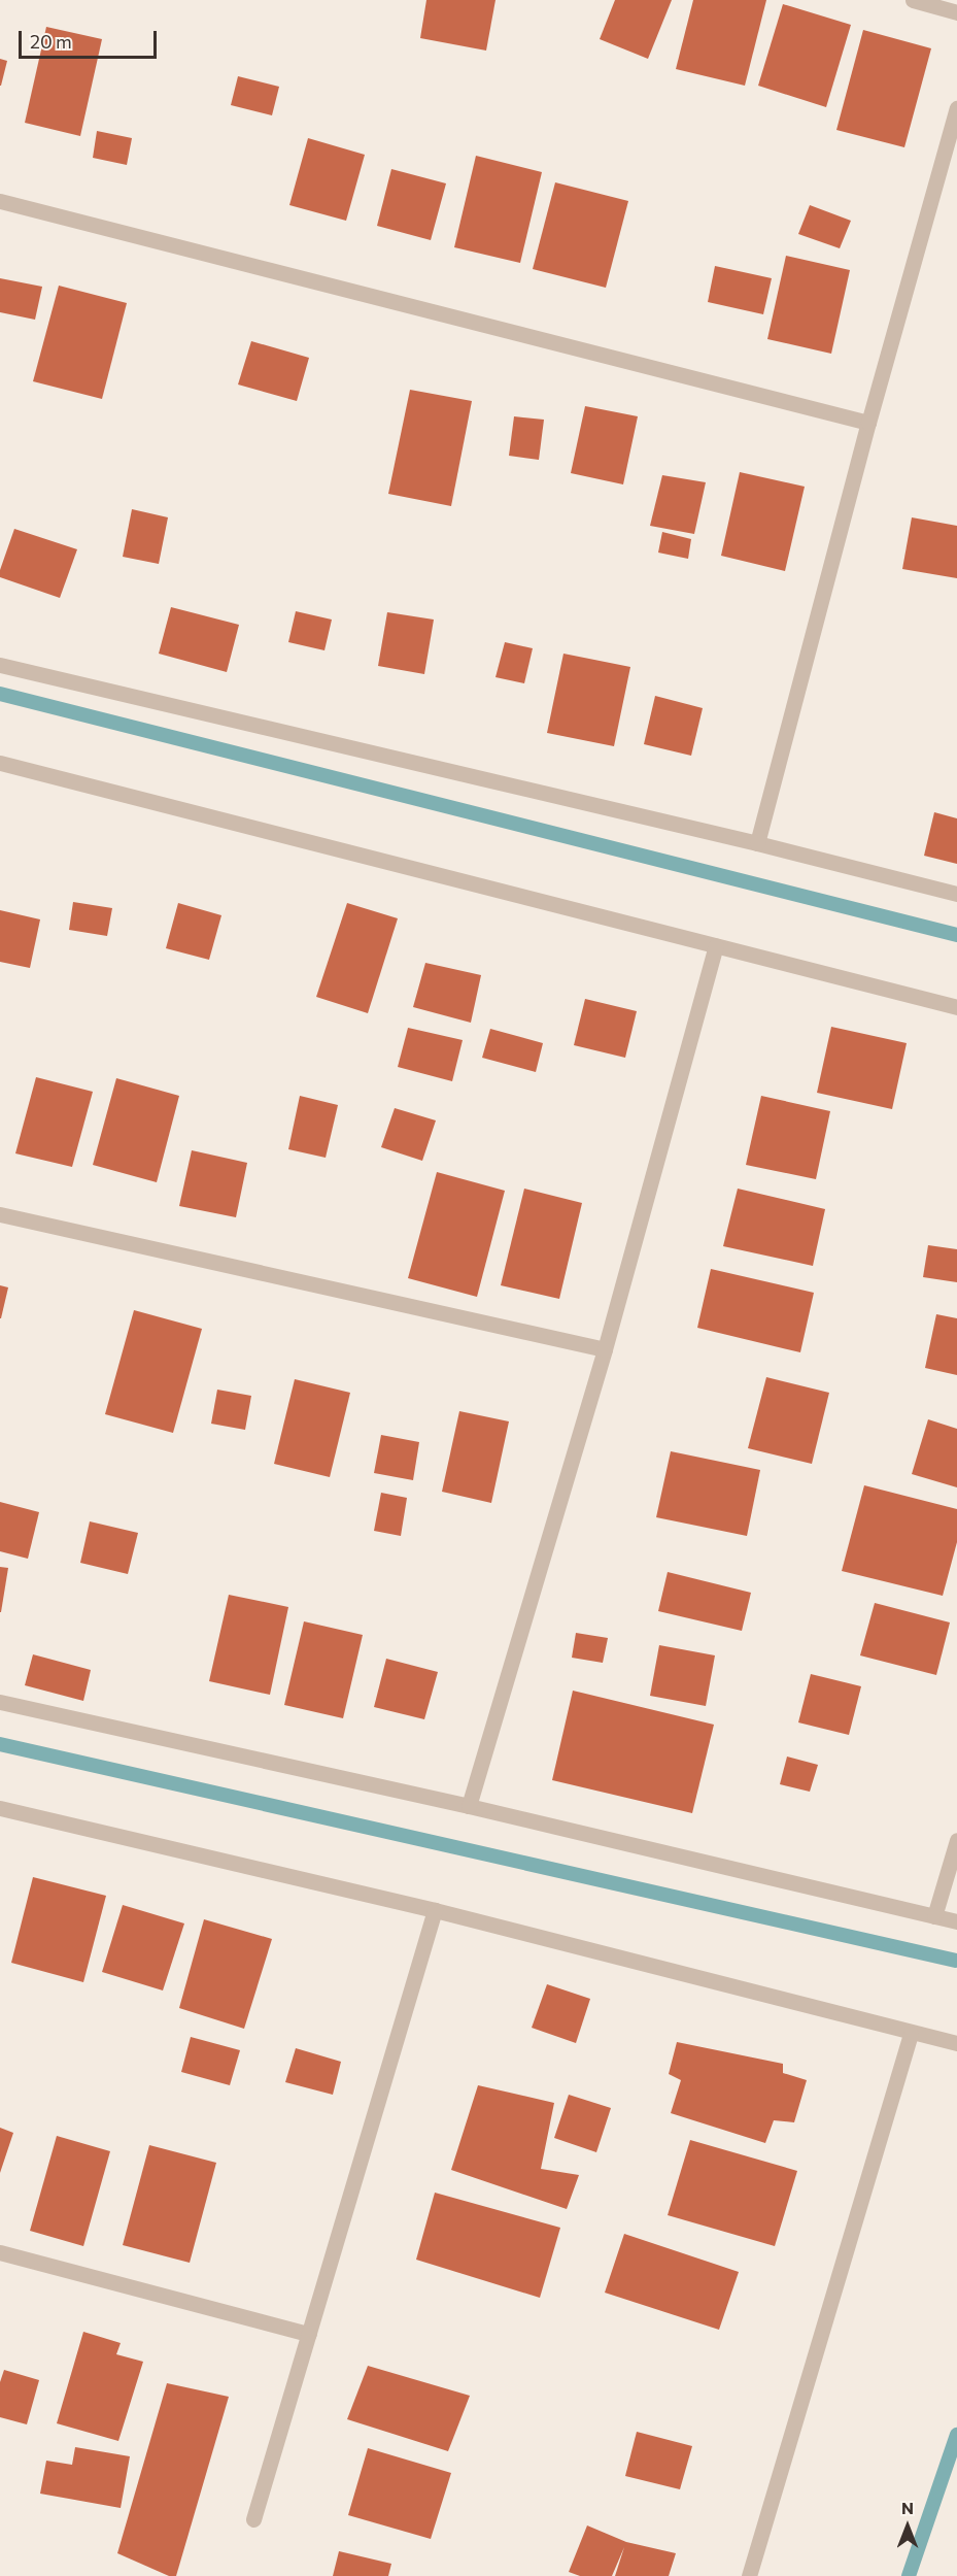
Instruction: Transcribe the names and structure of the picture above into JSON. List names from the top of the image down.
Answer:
{
  "scale_bar": "20 m",
  "north": "top"
}
